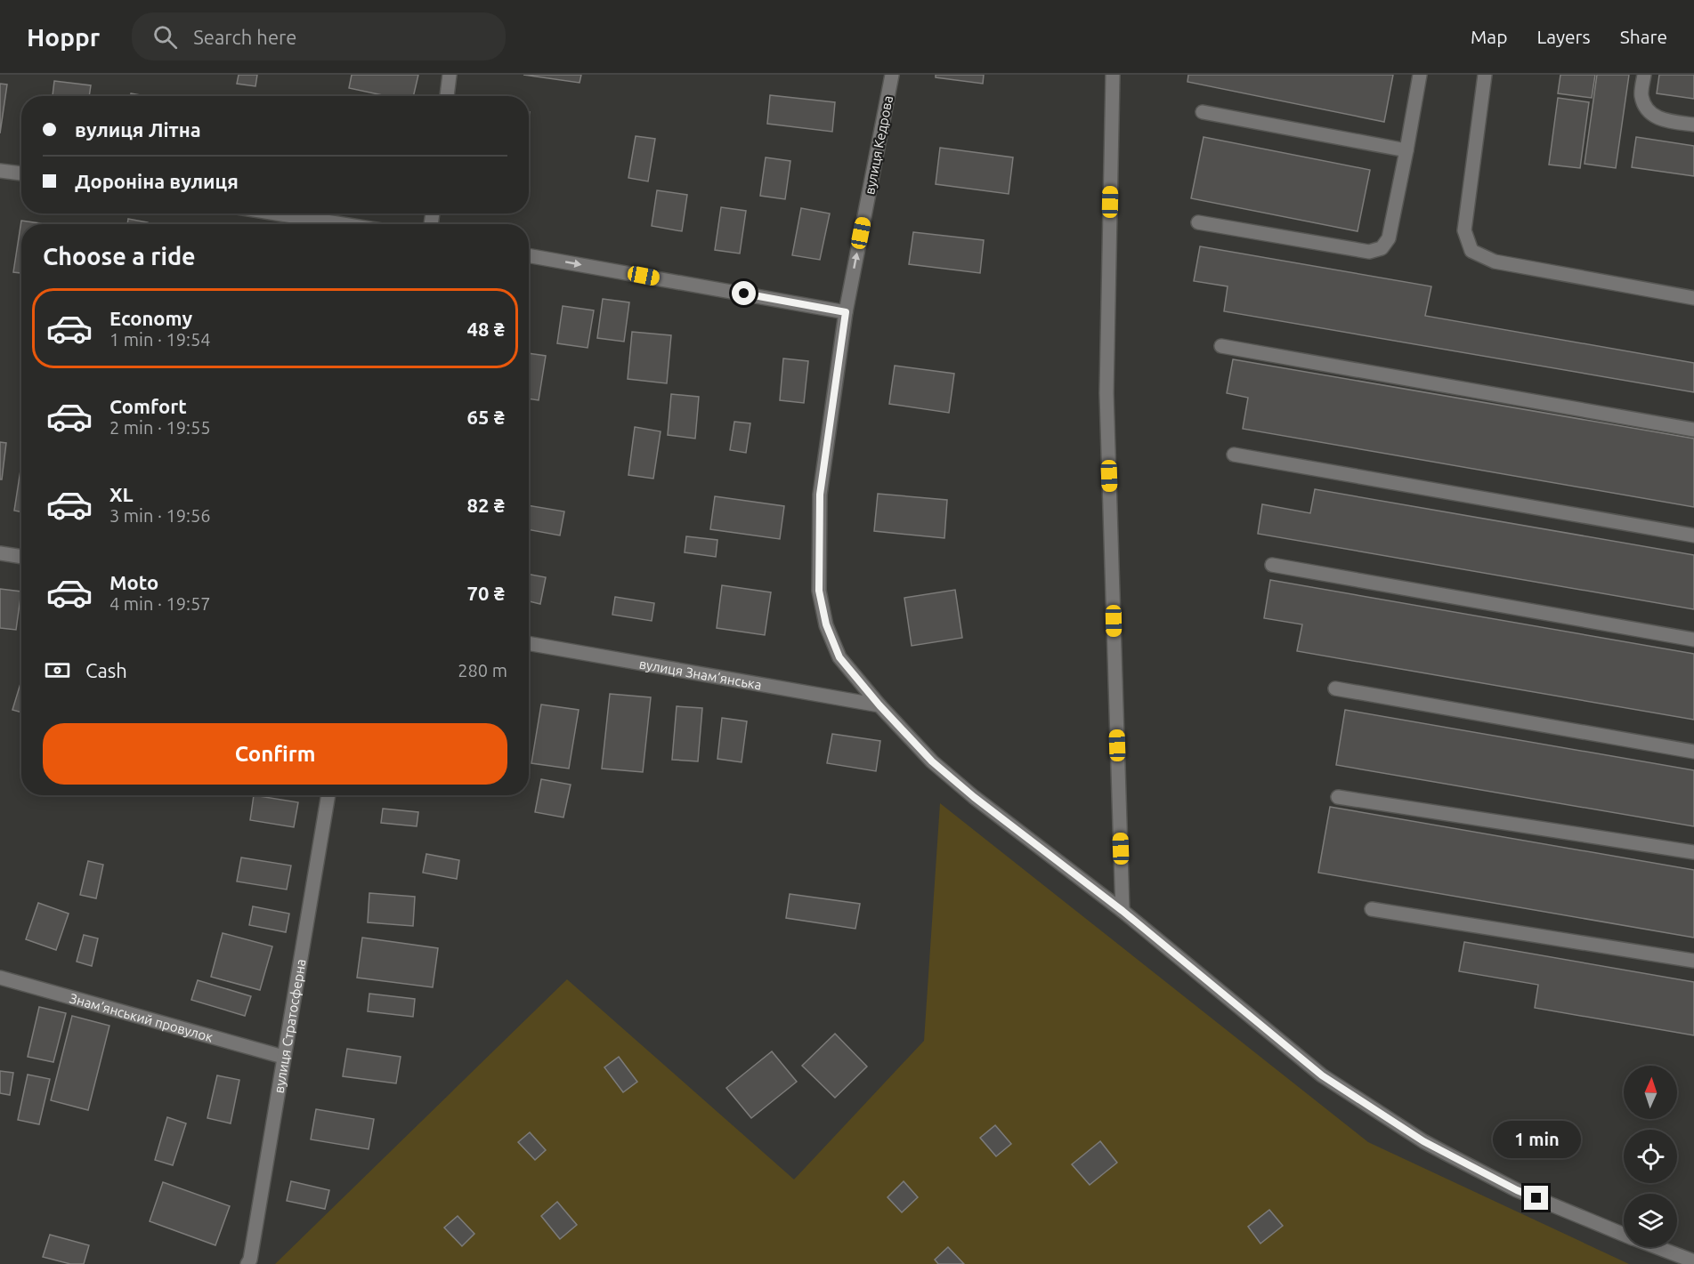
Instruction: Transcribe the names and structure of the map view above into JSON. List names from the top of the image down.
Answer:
{
  "streets": {
    "street": [
      "вулиця Кедрова",
      "вулиця Знам’янська",
      "Знам’янський провулок",
      "вулиця Стратосферна"
    ]
  },
  "crossings": [
    ["вулиця Кедрова", "вулиця Знам’янська"],
    ["Знам’янський провулок", "вулиця Стратосферна"]
  ],
  "north": "top",
  "page": {
    "header": "Hoppr",
    "search": "Search here",
    "nav": ["Map", "Layers", "Share"],
    "banner": ["вулиця Літна", "Дороніна вулиця"],
    "heading": "Choose a ride",
    "list": [
      {
        "name": "Economy",
        "note": "1 min · 19:54",
        "value": "48 ₴"
      },
      {
        "name": "Comfort",
        "note": "2 min · 19:55",
        "value": "65 ₴"
      },
      {
        "name": "XL",
        "note": "3 min · 19:56",
        "value": "82 ₴"
      },
      {
        "name": "Moto",
        "note": "4 min · 19:57",
        "value": "70 ₴"
      }
    ],
    "pay": ["Cash", "280 m"],
    "buttons": "Confirm",
    "bubble": "1 min"
  }
}
